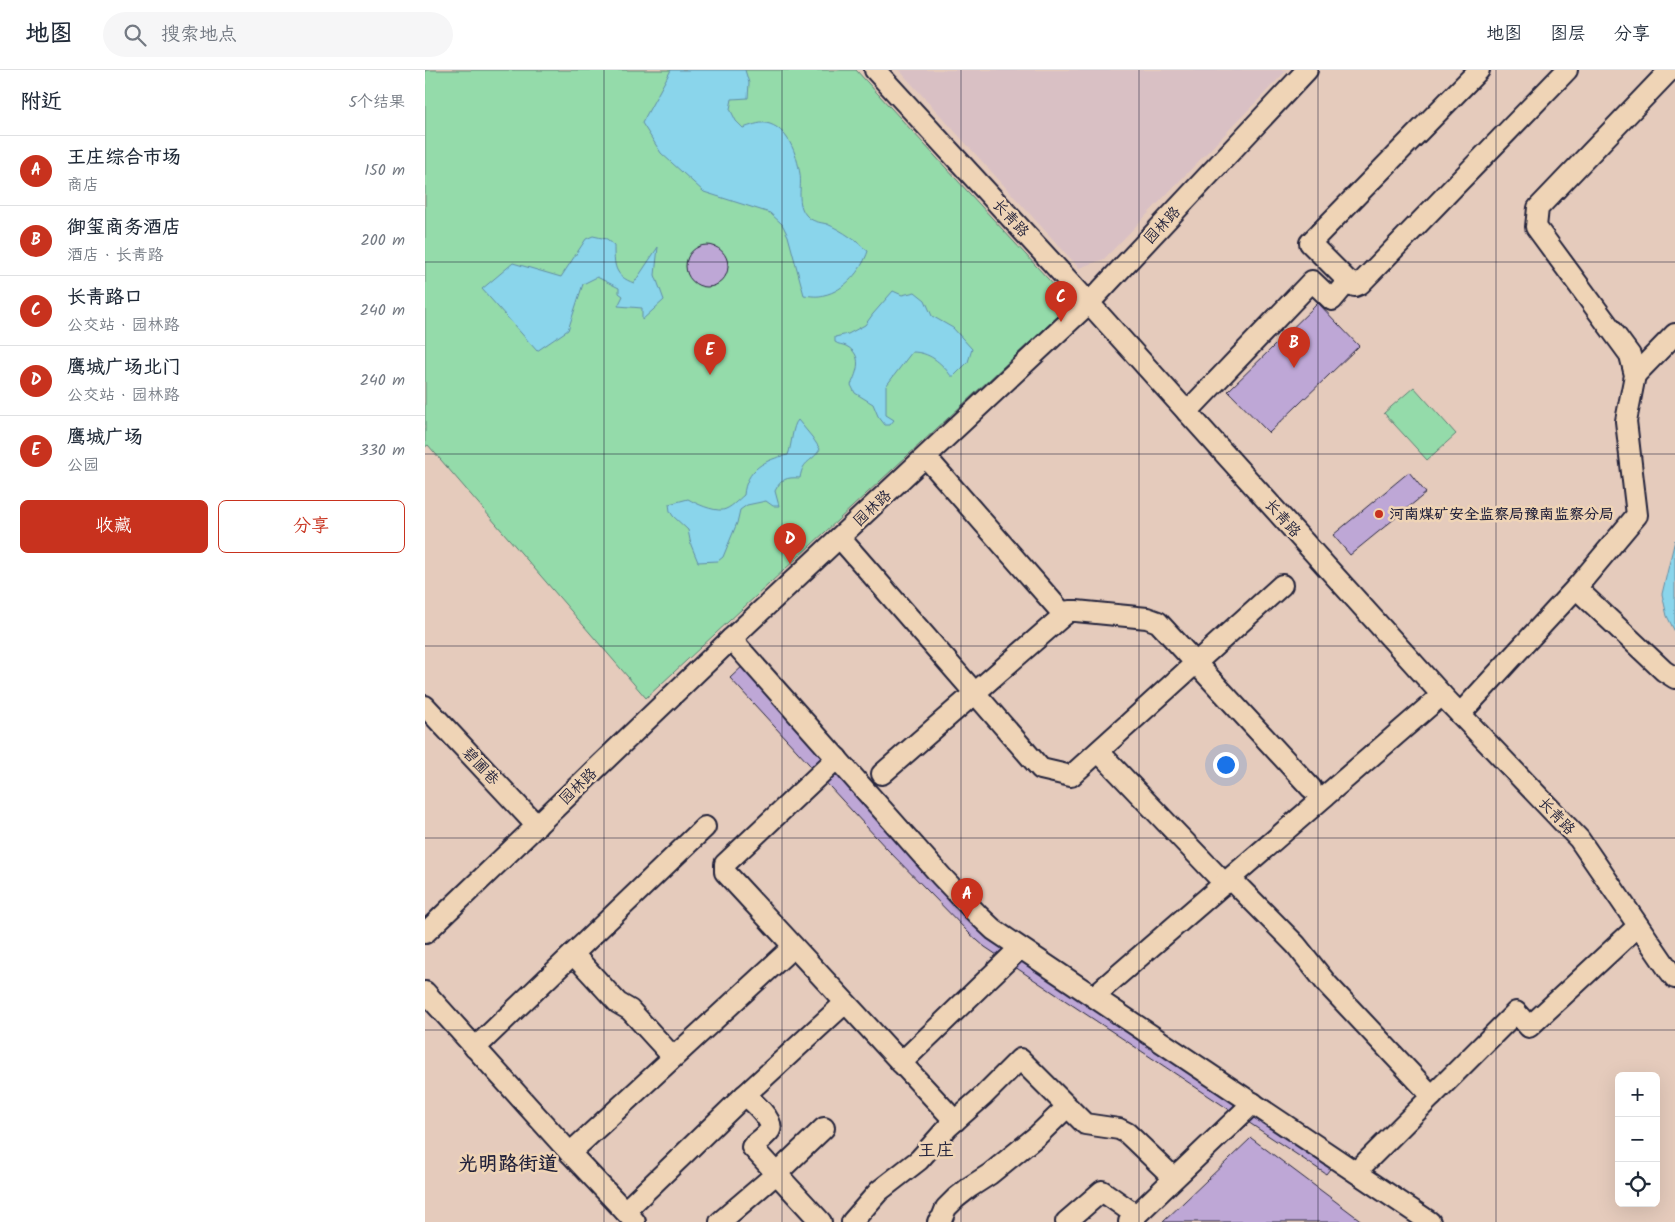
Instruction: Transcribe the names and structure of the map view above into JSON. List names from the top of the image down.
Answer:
{
  "streets": {
    "street": ["长青路", "园林路", "碧圃巷"]
  },
  "crossings": [
    ["长青路", "园林路"],
    ["园林路", "碧圃巷"]
  ],
  "districts": ["王庄", "光明路街道"],
  "places": ["河南煤矿安全监察局豫南监察分局"],
  "page": {
    "header": "地图",
    "search": "搜索地点",
    "nav": ["地图", "图层", "分享"],
    "heading": ["附近", "5个结果"],
    "list": [
      {
        "mark": "A",
        "name": "王庄综合市场",
        "note": "商店",
        "value": "150 m"
      },
      {
        "mark": "B",
        "name": "御玺商务酒店",
        "note": "酒店 · 长青路",
        "value": "200 m"
      },
      {
        "mark": "C",
        "name": "长青路口",
        "note": "公交站 · 园林路",
        "value": "240 m"
      },
      {
        "mark": "D",
        "name": "鹰城广场北门",
        "note": "公交站 · 园林路",
        "value": "240 m"
      },
      {
        "mark": "E",
        "name": "鹰城广场",
        "note": "公园",
        "value": "330 m"
      }
    ],
    "pins": [
      "C",
      "B",
      "E",
      "D",
      "A"
    ],
    "buttons": ["收藏", "分享"],
    "map_buttons": ["+", "−"]
  }
}
